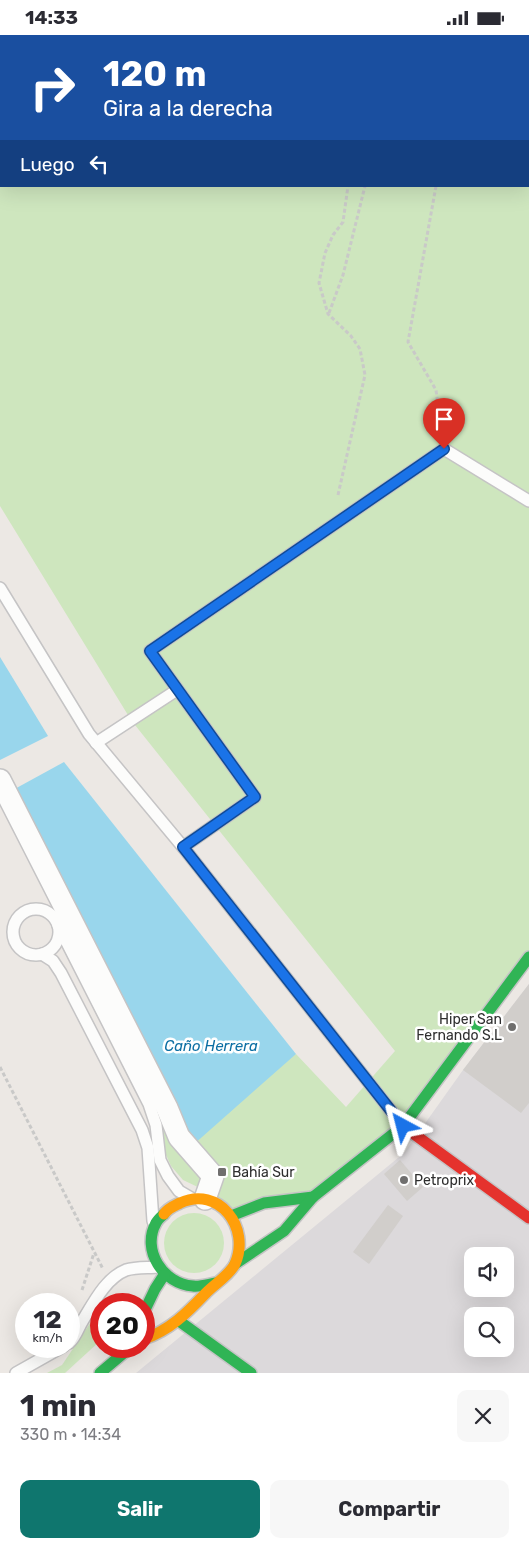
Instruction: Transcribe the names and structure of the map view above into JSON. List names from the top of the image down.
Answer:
{
  "water": ["Caño Herrera"],
  "places": {
    "other": ["Hiper San Fernando S.L", "Petroprix"],
    "transit": ["Bahía Sur"]
  },
  "page": {
    "status": "14:33",
    "turn": ["120 m", "Gira a la derecha"],
    "then": "Luego",
    "speed": "12 km/h",
    "limit": "20",
    "heading": ["1 min", "330 m · 14:34"],
    "buttons": ["Salir", "Compartir"]
  }
}
